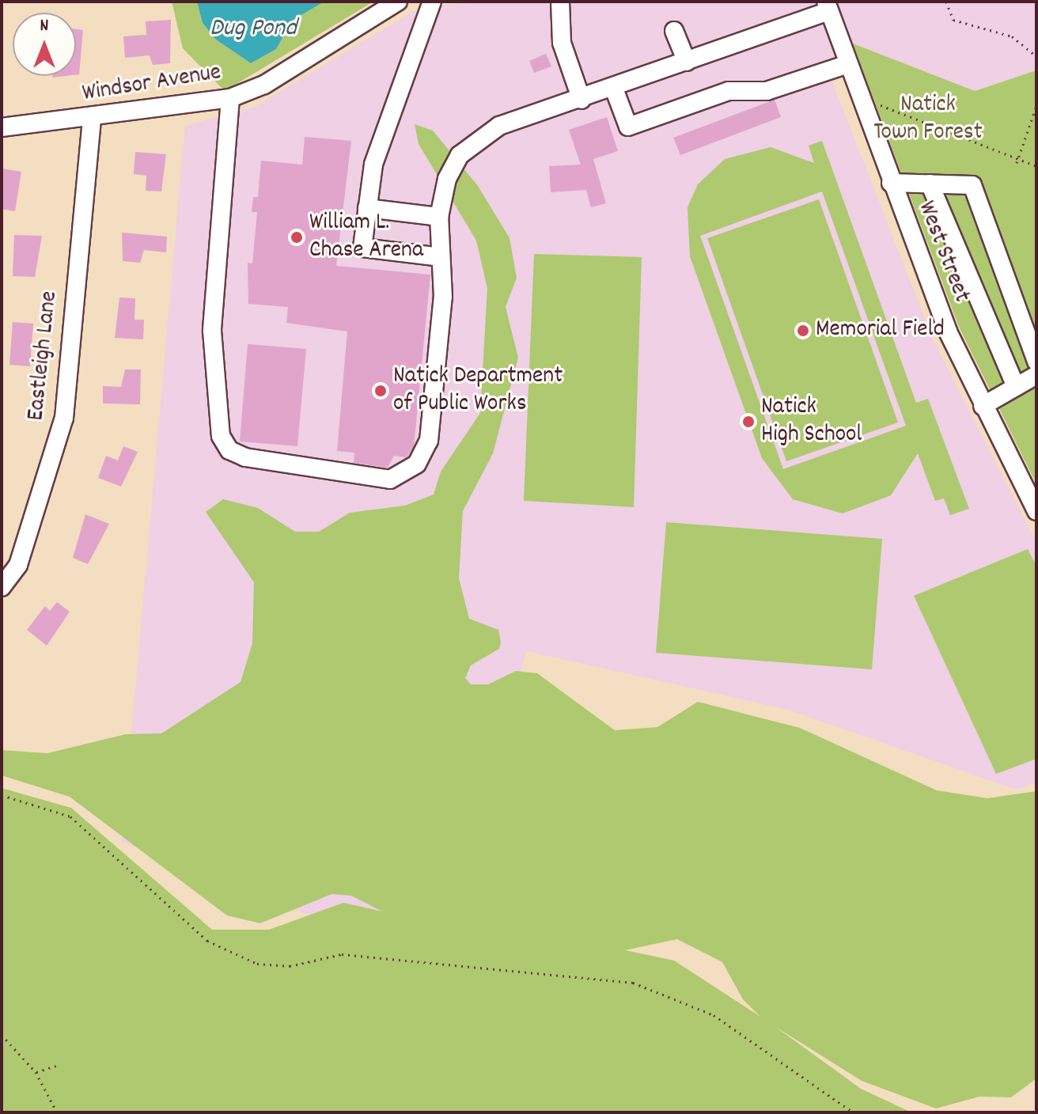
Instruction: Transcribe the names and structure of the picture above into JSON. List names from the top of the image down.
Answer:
{
  "streets": {
    "street": ["Windsor Avenue", "West Street", "Eastleigh Lane"]
  },
  "crossings": [
    ["Windsor Avenue", "Eastleigh Lane"]
  ],
  "water": ["Dug Pond"],
  "parks": ["Natick Town Forest"],
  "places": [
    "William L. Chase Arena",
    "Memorial Field",
    "Natick Department of Public Works",
    "Natick High School"
  ],
  "north": "top"
}
